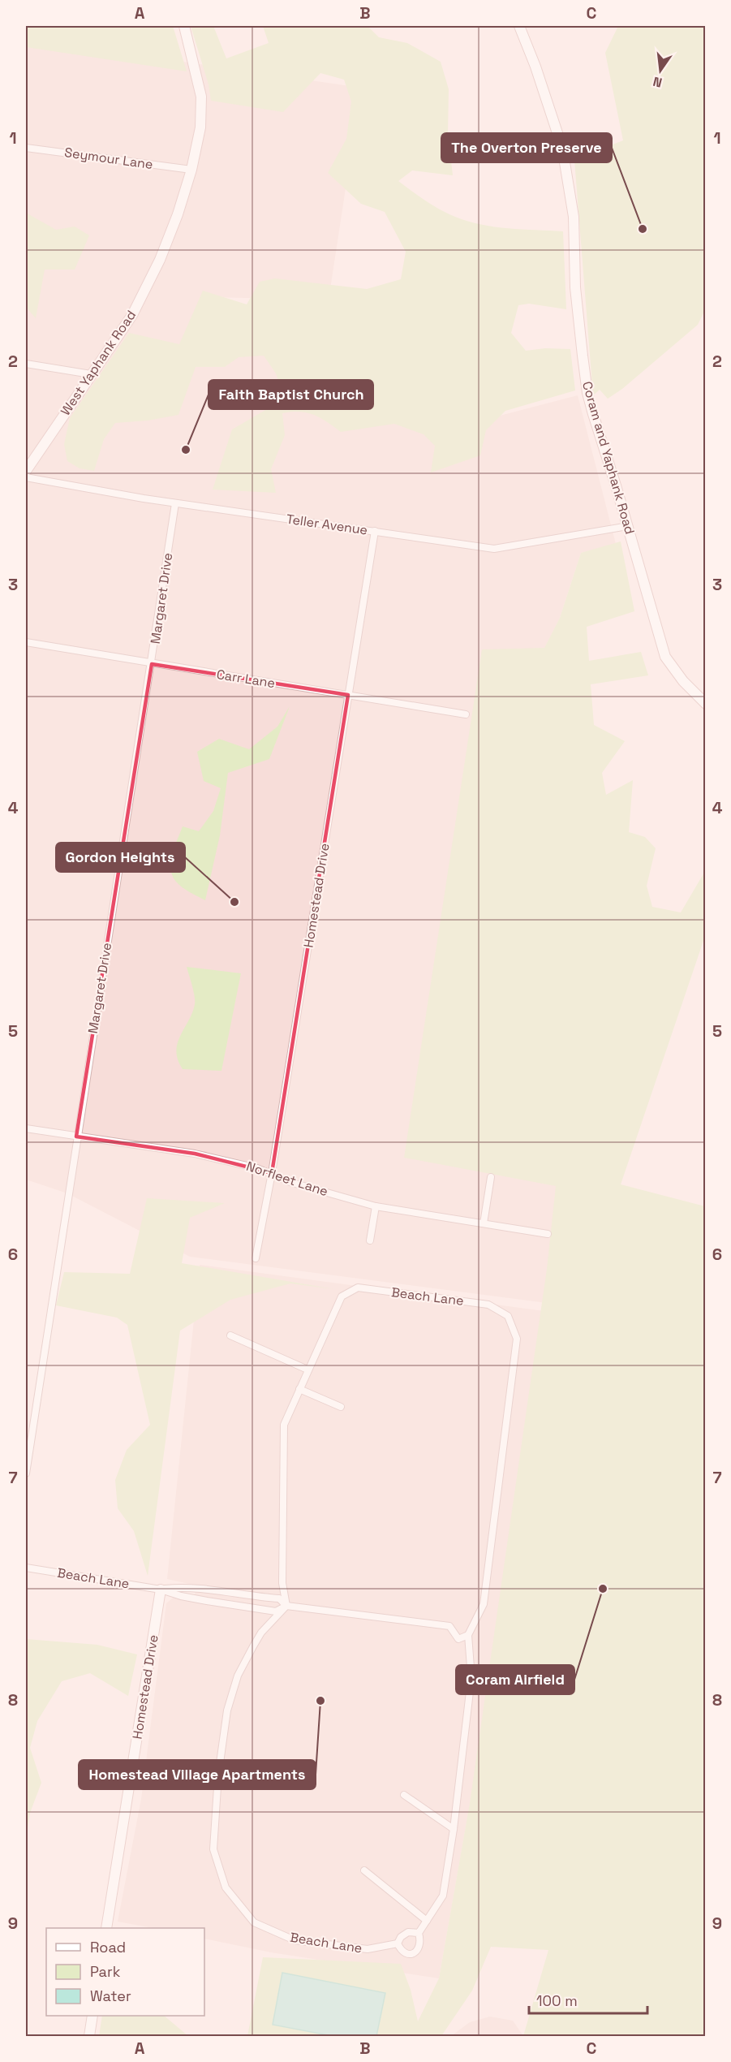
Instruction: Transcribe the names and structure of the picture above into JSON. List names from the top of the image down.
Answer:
{
  "streets": {
    "street": [
      "Seymour Lane",
      "West Yaphank Road",
      "Coram and Yaphank Road",
      "Teller Avenue",
      "Margaret Drive",
      "Carr Lane",
      "Homestead Drive",
      "Norfleet Lane",
      "Beach Lane"
    ]
  },
  "crossings": [
    ["Seymour Lane", "West Yaphank Road"],
    ["Coram and Yaphank Road", "Teller Avenue"],
    ["Teller Avenue", "Margaret Drive"],
    ["Teller Avenue", "Homestead Drive"],
    ["Margaret Drive", "Carr Lane"],
    ["Margaret Drive", "Norfleet Lane"],
    ["Carr Lane", "Homestead Drive"],
    ["Homestead Drive", "Norfleet Lane"],
    ["Homestead Drive", "Beach Lane"]
  ],
  "places": [
    "The Overton Preserve",
    "Faith Baptist Church",
    "Gordon Heights",
    "Coram Airfield",
    "Homestead Village Apartments"
  ],
  "legend": ["Road", "Park", "Water"],
  "scale_bar": "100 m",
  "north": "bottom",
  "grid": {
    "columns": ["A", "B", "C"],
    "rows": [
      "1",
      "2",
      "3",
      "4",
      "5",
      "6",
      "7",
      "8",
      "9"
    ]
  }
}
